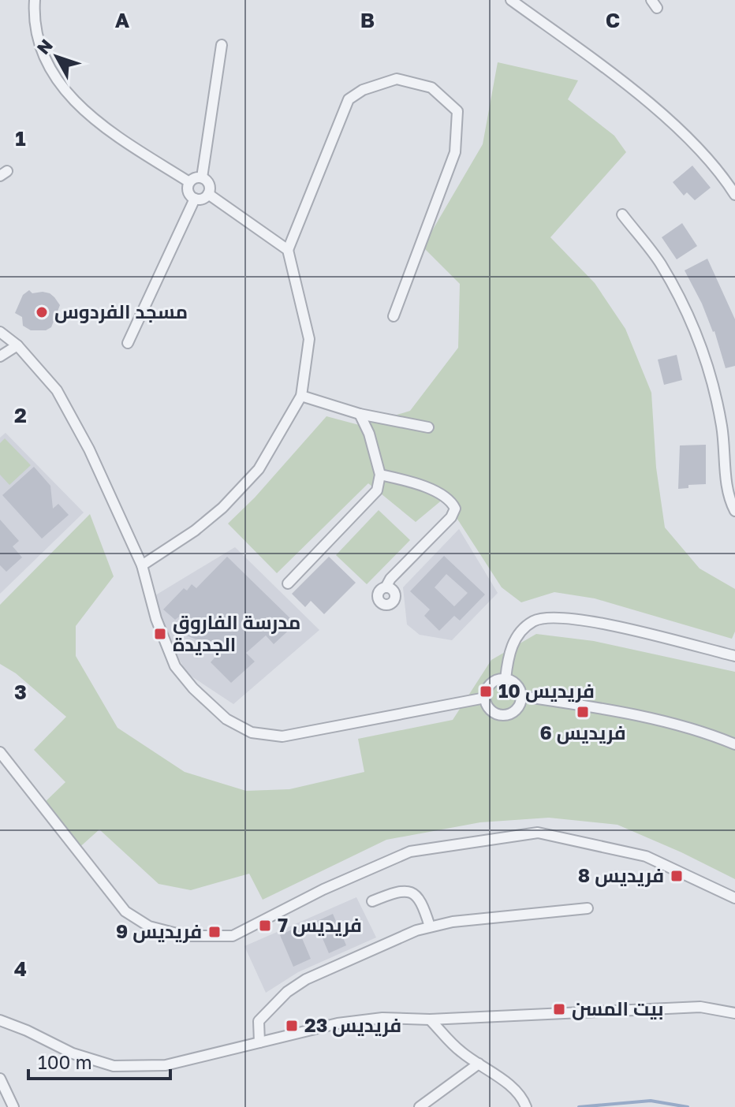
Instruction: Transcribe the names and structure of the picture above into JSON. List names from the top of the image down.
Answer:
{
  "places": {
    "other": ["مسجد الفردوس"],
    "transit": [
      "مدرسة الفاروق الجديدة",
      "فريديس 10",
      "فريديس 6",
      "فريديس 8",
      "فريديس 7",
      "فريديس 9",
      "بيت المسن",
      "فريديس 23"
    ]
  },
  "scale_bar": "100 m",
  "north": "top left",
  "grid": {
    "columns": ["A", "B", "C"],
    "rows": [
      "1",
      "2",
      "3",
      "4"
    ]
  }
}
